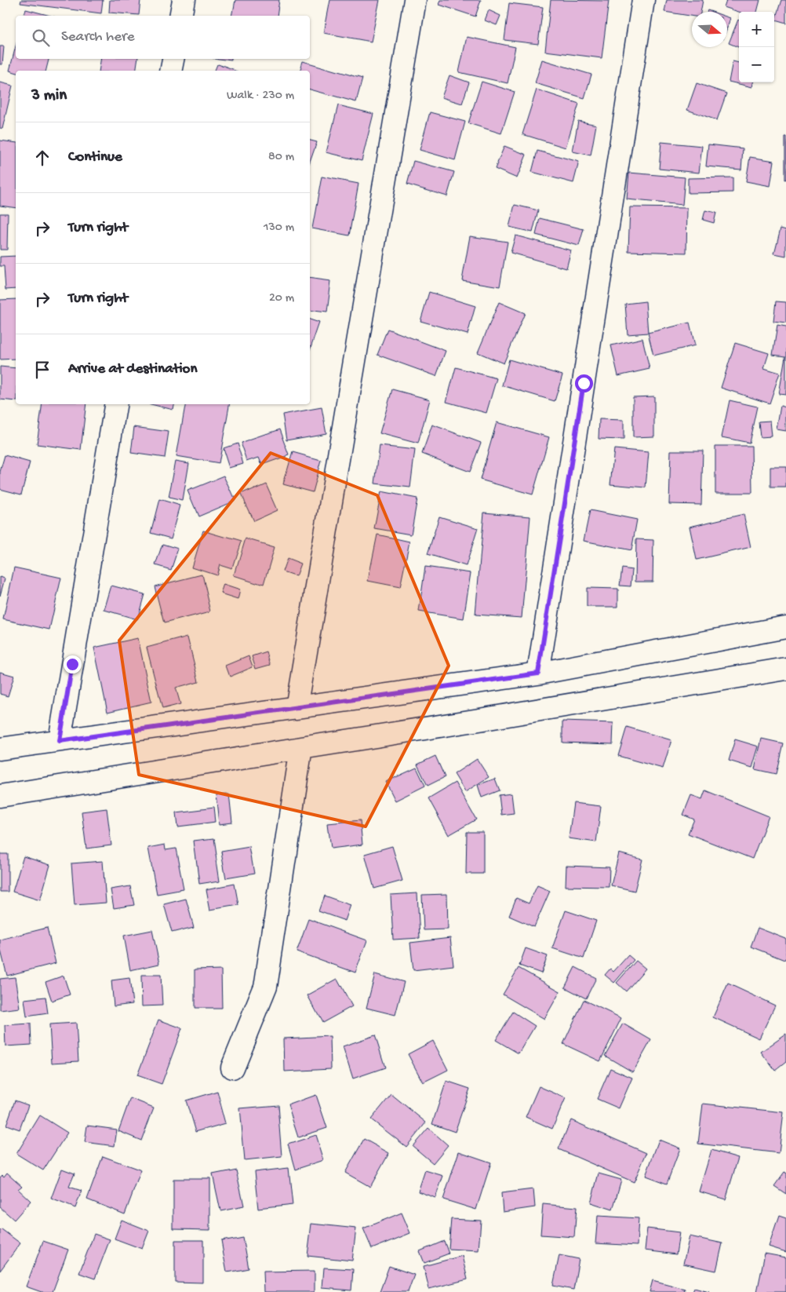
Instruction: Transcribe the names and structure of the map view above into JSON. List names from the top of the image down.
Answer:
{
  "north": "right",
  "page": {
    "map_buttons": ["+", "−"],
    "search": "Search here",
    "heading": ["3 min", "Walk · 230 m"],
    "list": [
      ["Continue", "80 m"],
      ["Turn right", "130 m"],
      ["Turn right", "20 m"],
      "Arrive at destination"
    ]
  }
}
